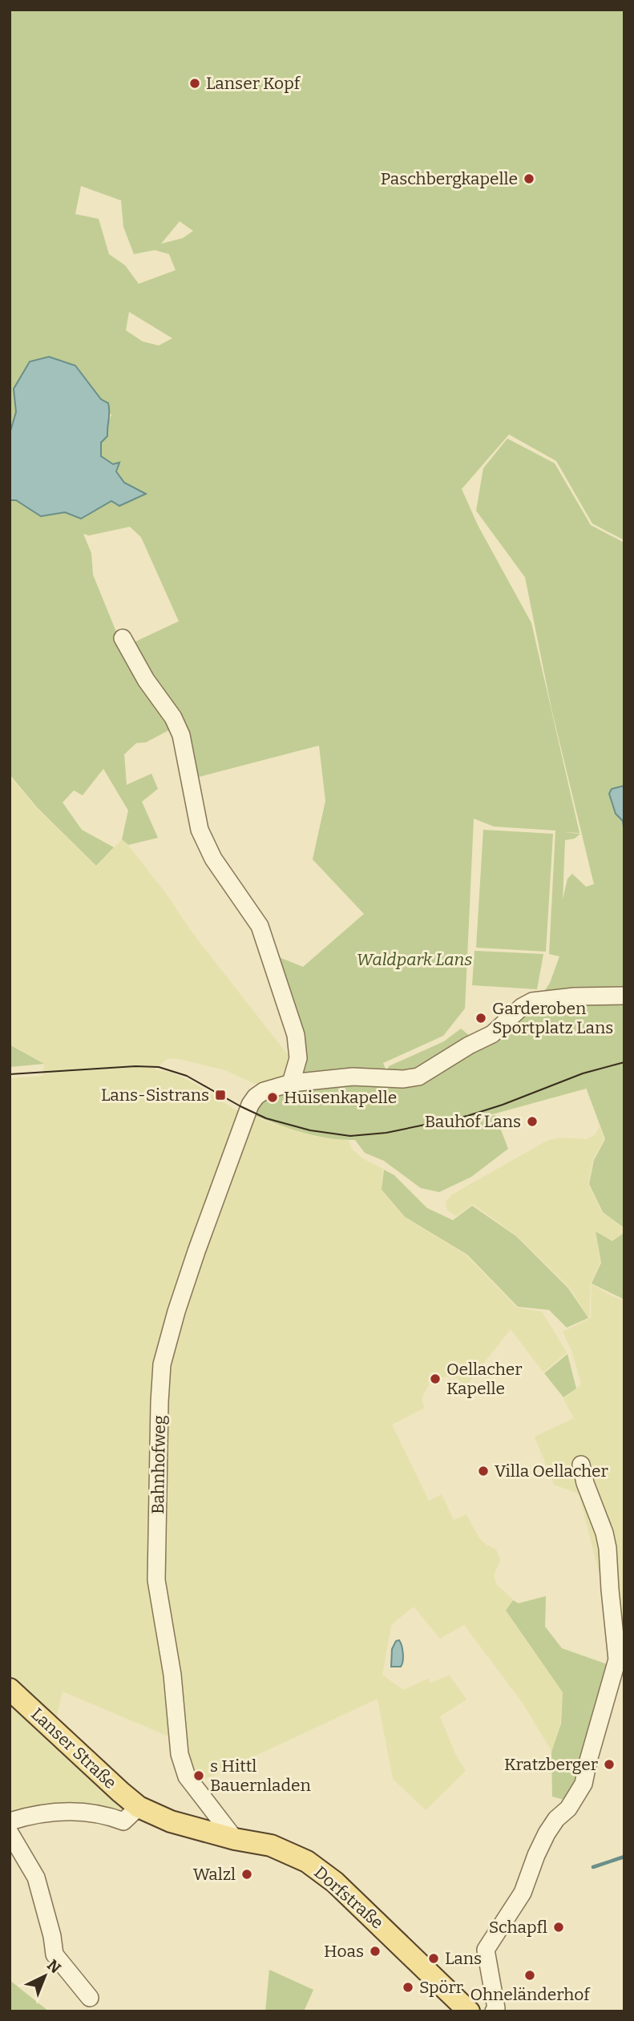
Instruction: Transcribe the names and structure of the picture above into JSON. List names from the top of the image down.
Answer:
{
  "streets": {
    "main road": ["Lanser Straße", "Dorfstraße"],
    "street": ["Bahnhofweg"]
  },
  "crossings": [
    ["Bahnhofweg", "Dorfstraße"],
    ["Lanser Straße", "Dorfstraße"]
  ],
  "parks": ["Waldpark Lans"],
  "places": {
    "other": [
      "Lanser Kopf",
      "Paschbergkapelle",
      "Garderoben Sportplatz Lans",
      "Huisenkapelle",
      "Bauhof Lans",
      "Oellacher Kapelle",
      "Villa Oellacher",
      "Kratzberger",
      "s Hittl Bauernladen",
      "Walzl",
      "Schapfl",
      "Hoas",
      "Lans",
      "Ohneländerhof",
      "Spörr"
    ],
    "transit": ["Lans-Sistrans"]
  },
  "north": "top right"
}
